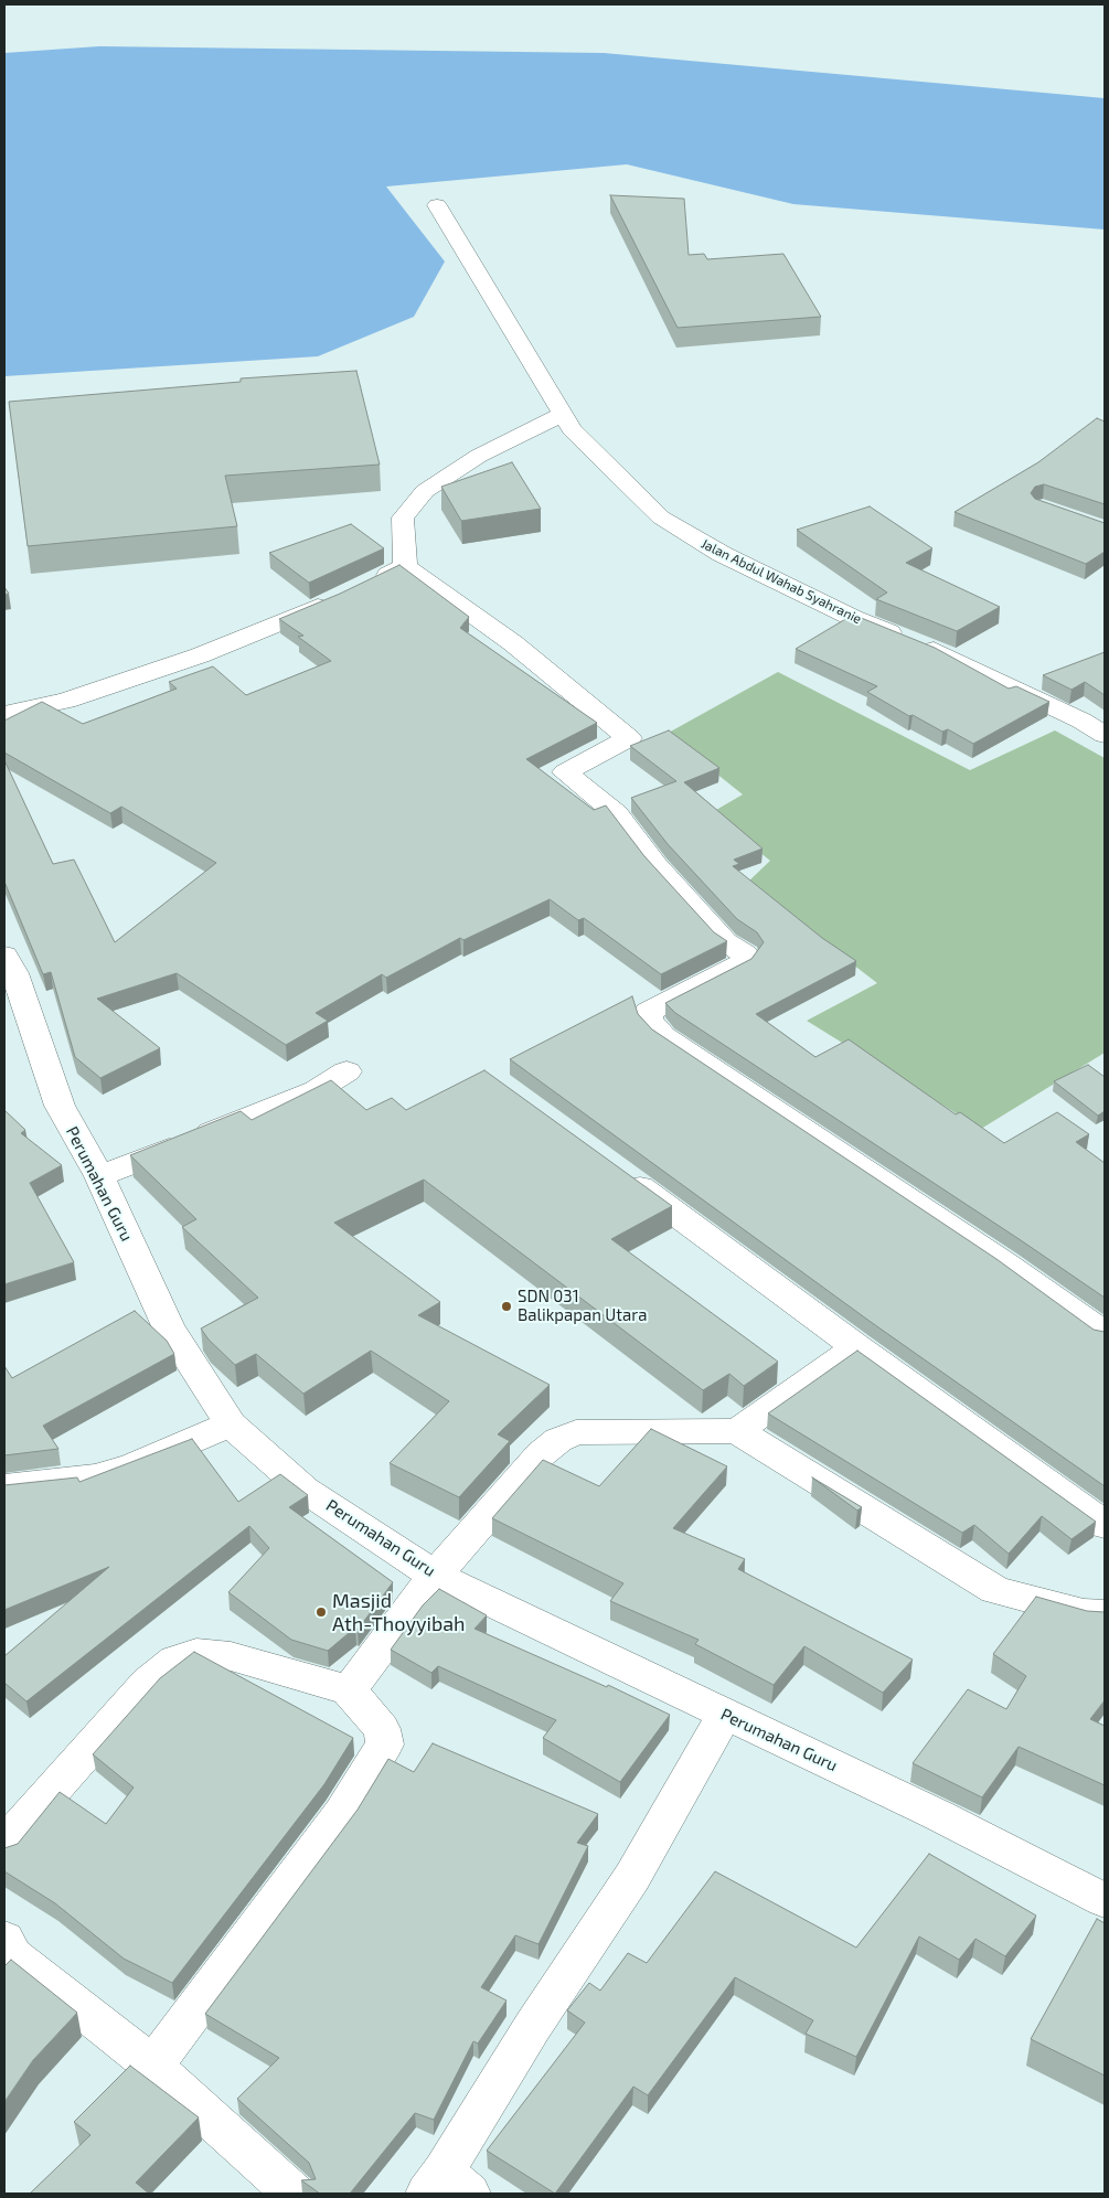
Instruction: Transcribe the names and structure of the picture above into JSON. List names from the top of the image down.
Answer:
{
  "streets": {
    "street": ["Jalan Abdul Wahab Syahranie", "Perumahan Guru"]
  },
  "places": ["SDN 031 Balikpapan Utara", "Masjid Ath-Thoyyibah"]
}
